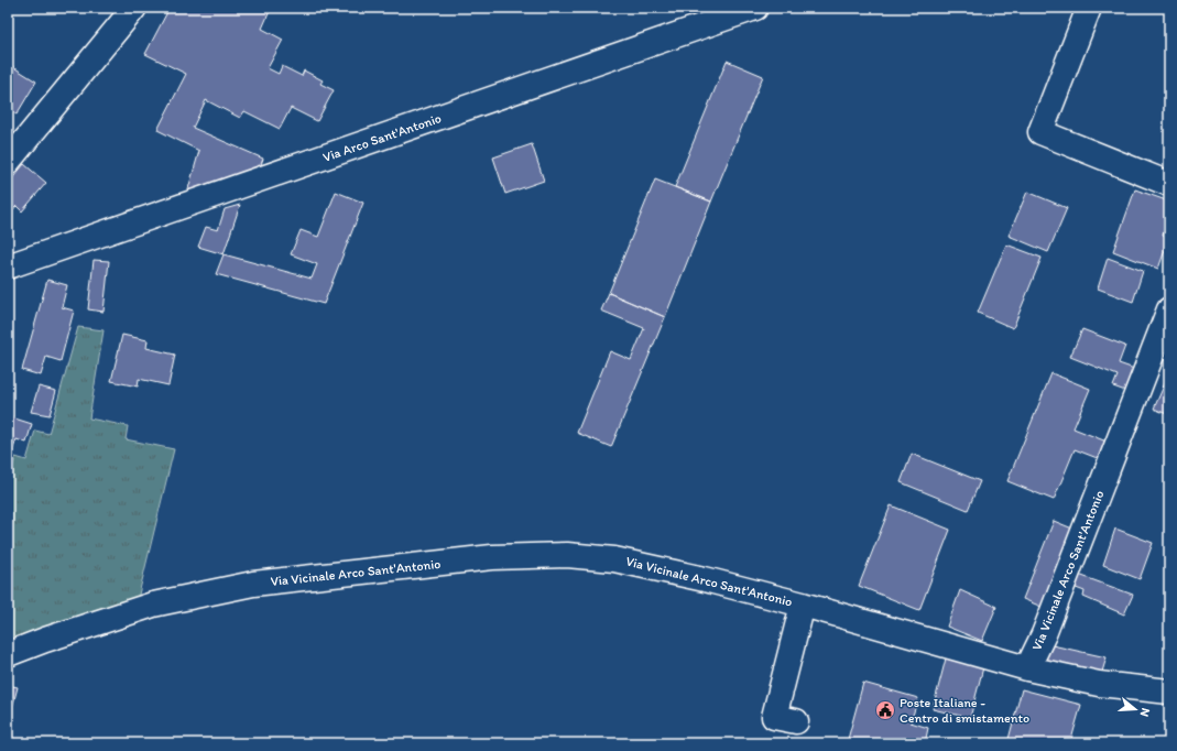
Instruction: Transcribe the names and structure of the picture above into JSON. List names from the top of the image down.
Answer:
{
  "streets": {
    "street": ["Via Arco Sant'Antonio", "Via Vicinale Arco Sant'Antonio"]
  },
  "places": {
    "public building": ["Poste Italiane - Centro di smistamento"]
  },
  "north": "right"
}
